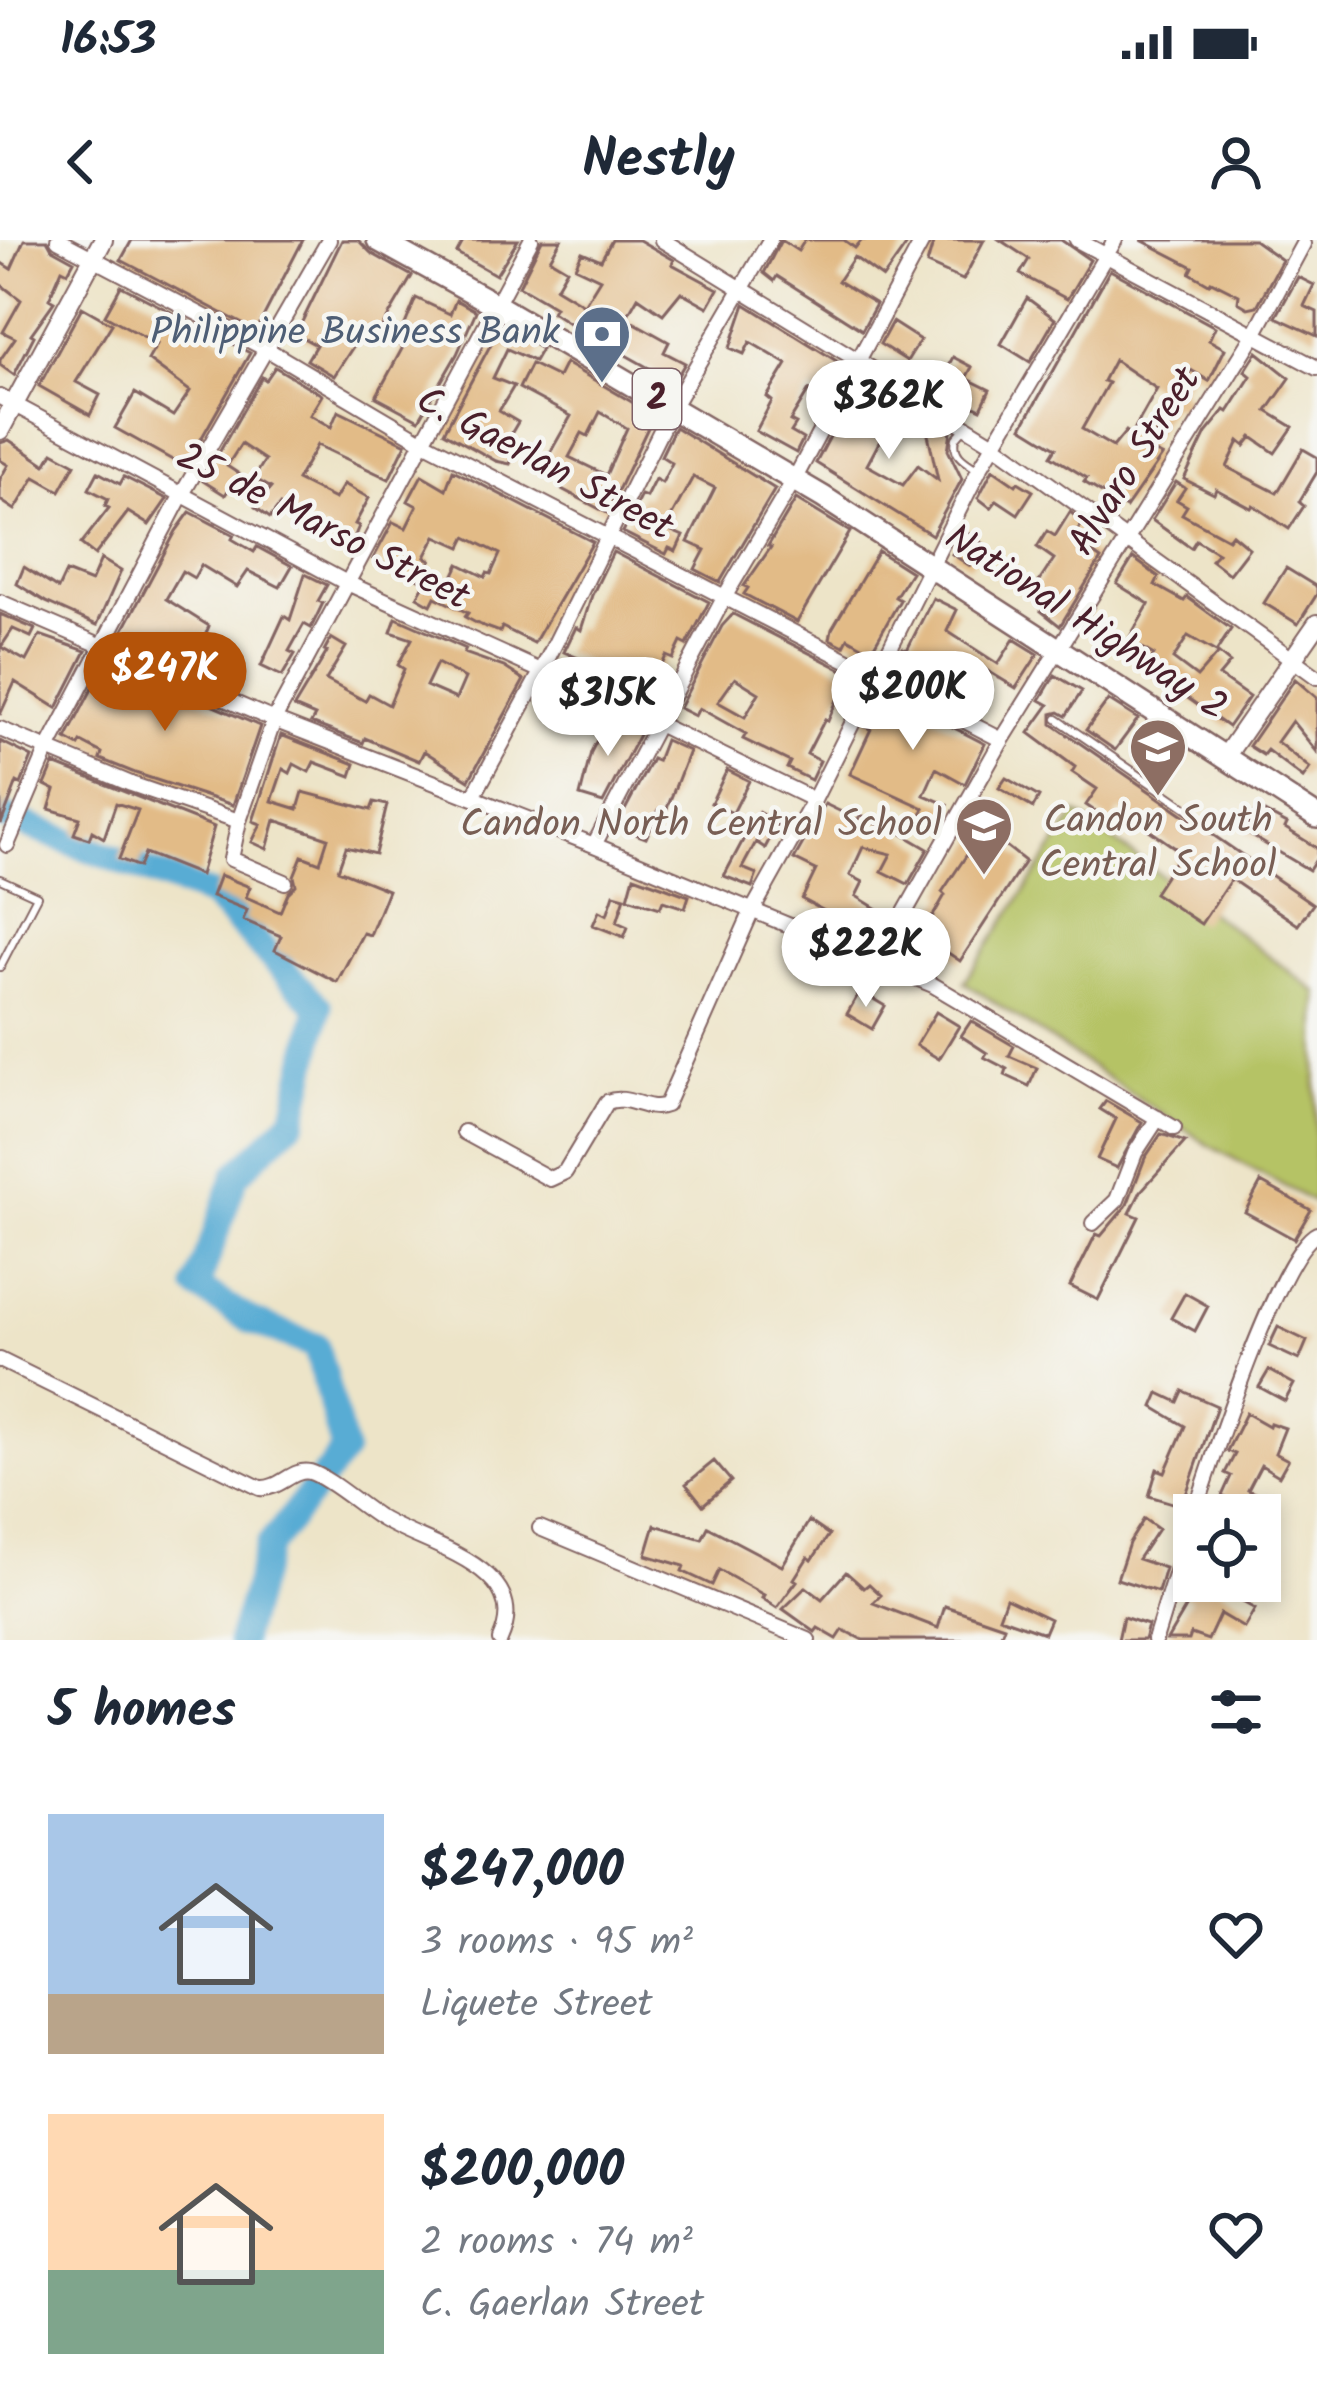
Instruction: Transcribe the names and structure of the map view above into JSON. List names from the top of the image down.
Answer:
{
  "streets": {
    "main road": ["2", "National Highway 2"],
    "street": ["Alvaro Street", "C. Gaerlan Street", "25 de Marso Street"]
  },
  "crossings": [
    ["Alvaro Street", "C. Gaerlan Street"],
    ["Alvaro Street", "National Highway 2"]
  ],
  "places": {
    "bank": ["Philippine Business Bank"],
    "school or university": ["Candon South Central School", "Candon North Central School"]
  },
  "page": {
    "status": "16:53",
    "header": "Nestly",
    "price": [
      "$362K",
      "$247K",
      "$200K",
      "$315K",
      "$222K"
    ],
    "heading": "5 homes",
    "list": [
      {
        "name": "$247,000",
        "note": "3 rooms · 95 m² · Liquete Street"
      },
      {
        "name": "$200,000",
        "note": "2 rooms · 74 m² · C. Gaerlan Street"
      }
    ]
  }
}
